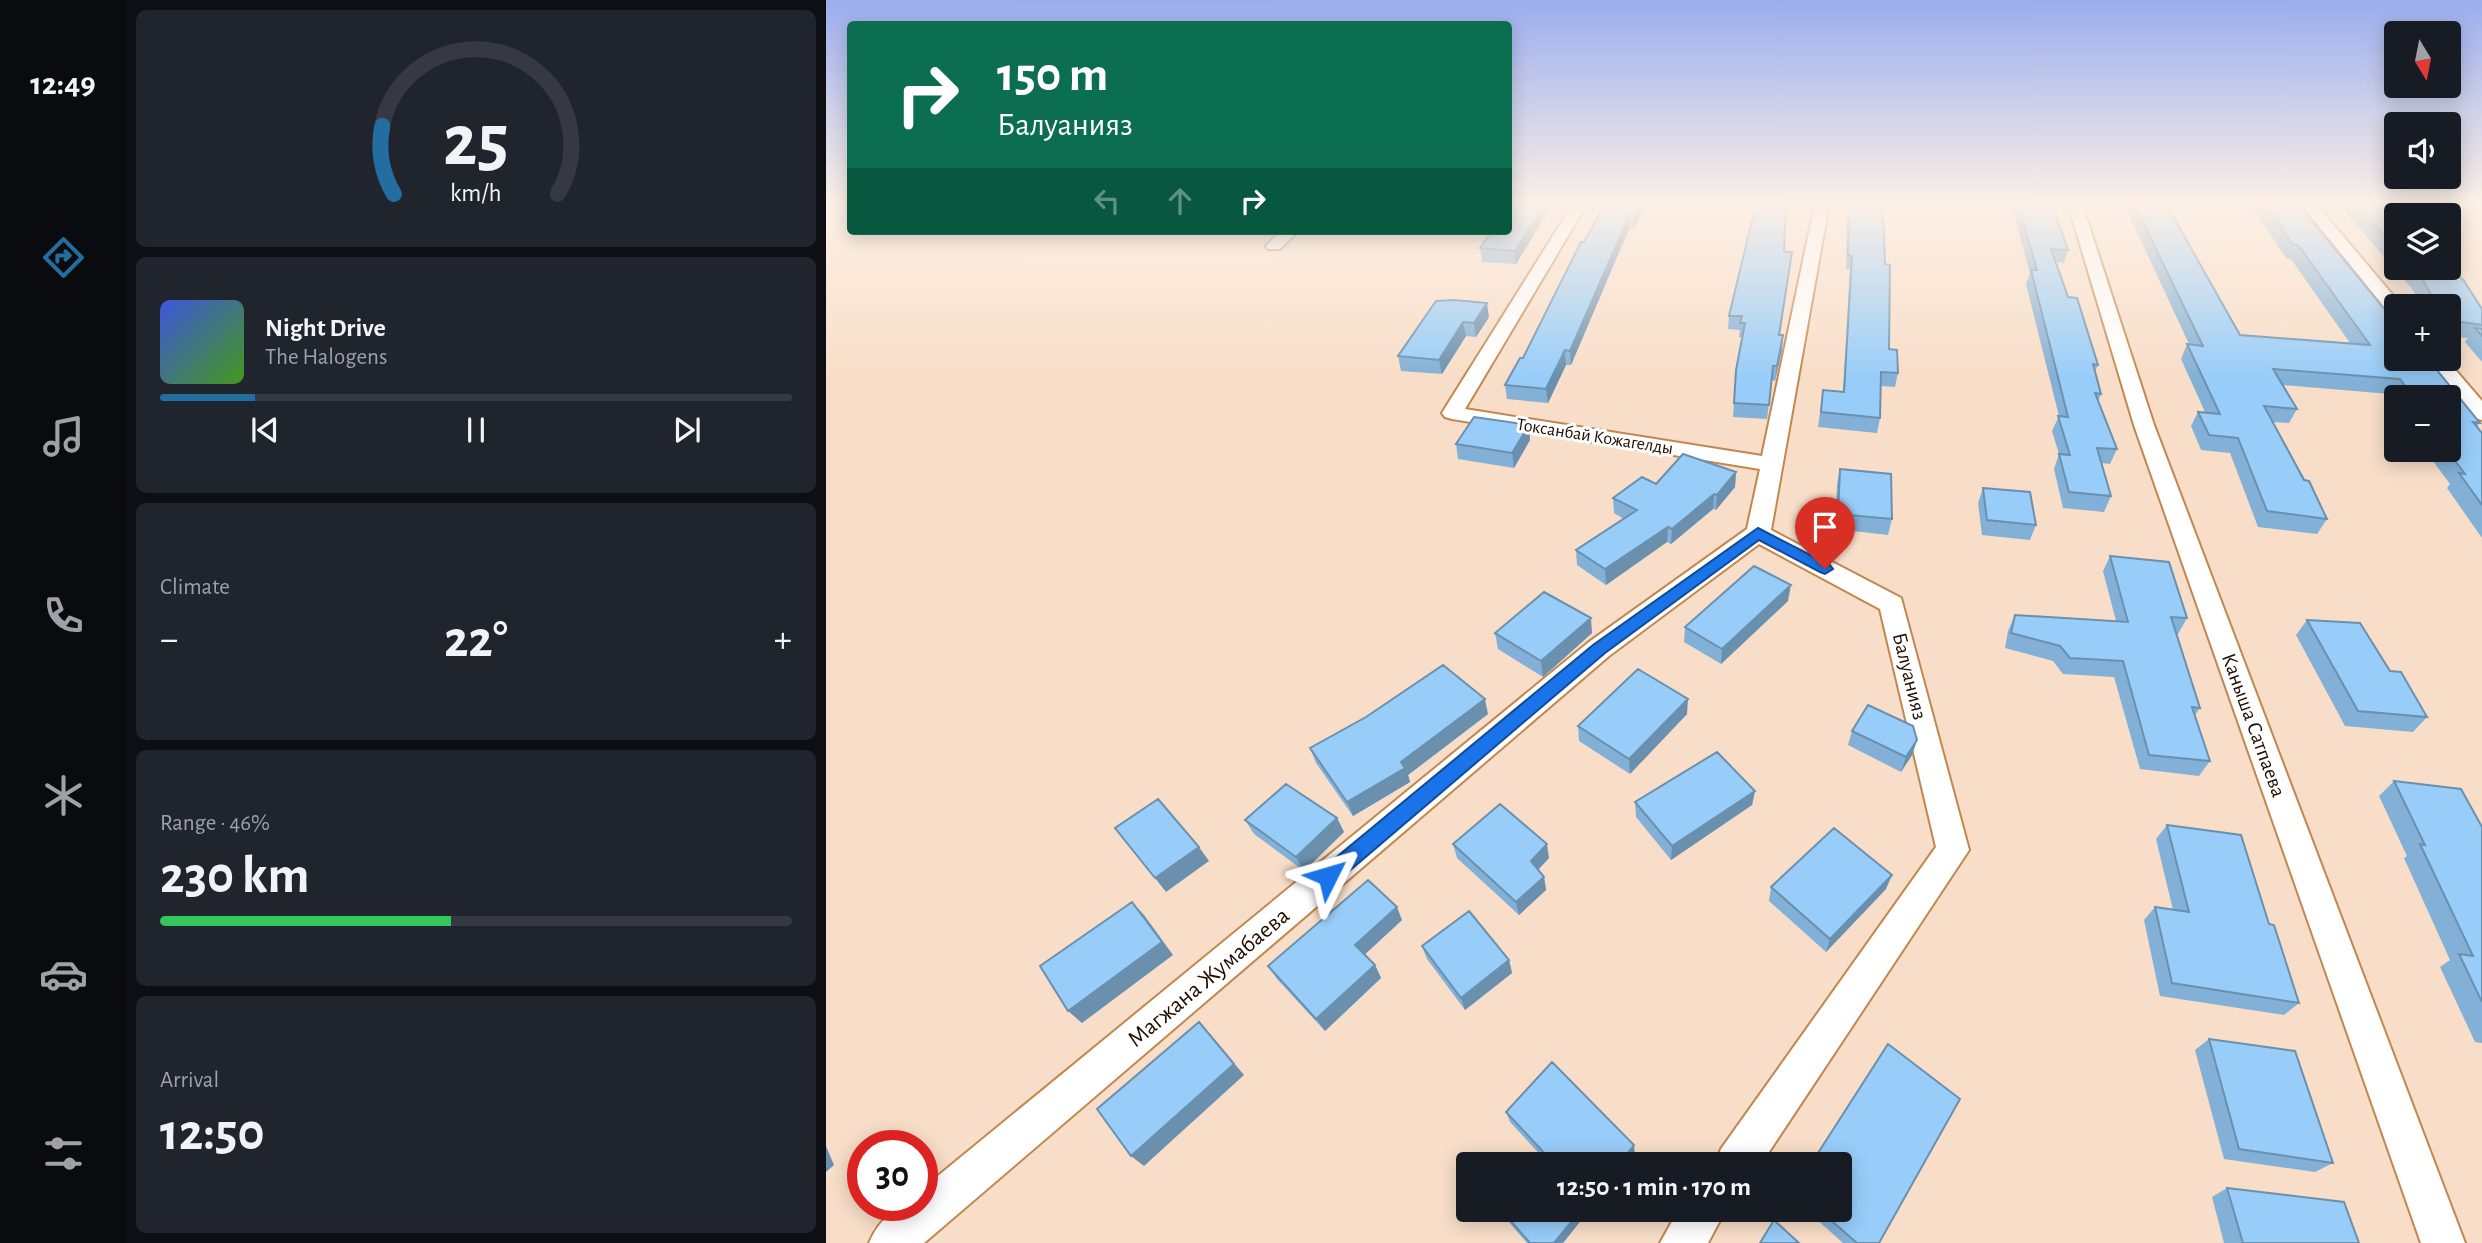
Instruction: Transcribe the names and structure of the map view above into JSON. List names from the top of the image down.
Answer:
{
  "streets": {
    "street": [
      "Токсанбай Кожагелды",
      "Балуанияз",
      "Каныша Сатпаева",
      "Магжана Жумабаева"
    ]
  },
  "crossings": [
    ["Балуанияз", "Магжана Жумабаева"]
  ],
  "north": "bottom",
  "page": {
    "tabs": "12:49",
    "map_buttons": ["+", "−"],
    "turn": ["150 m", "Балуанияз"],
    "song": ["Night Drive", "The Halogens"],
    "tile": [
      "Climate",
      ["Range · 46%", "230 km"],
      ["Arrival", "12:50"]
    ],
    "heat": ["−", "22°", "+"],
    "limit": "30",
    "trip": "12:50 · 1 min · 170 m",
    "gauge": ["25", "km/h"]
  }
}
